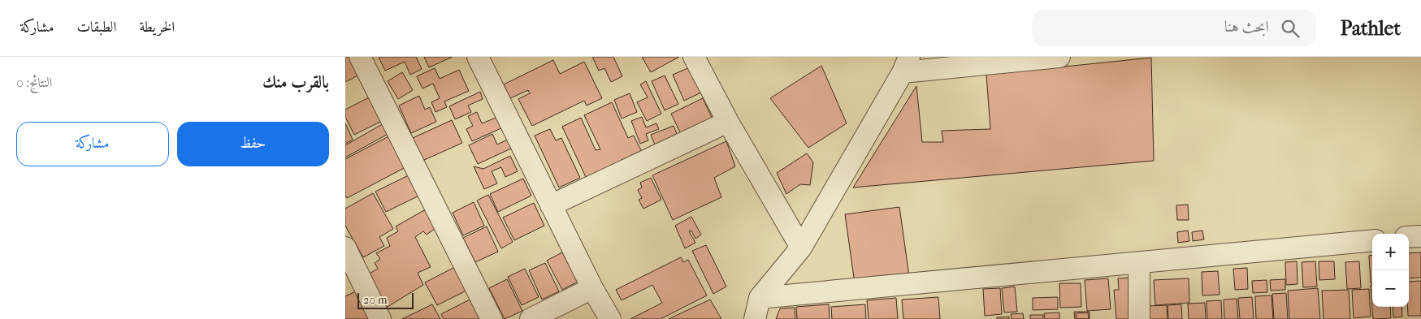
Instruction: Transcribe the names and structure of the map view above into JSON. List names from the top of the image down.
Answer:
{
  "scale_bar": "20 m",
  "page": {
    "header": "Pathlet",
    "search": "ابحث هنا",
    "nav": ["الخريطة", "الطبقات", "مشاركة"],
    "heading": ["بالقرب منك", "النتائج: 0"],
    "buttons": ["حفظ", "مشاركة"],
    "map_buttons": ["+", "−"],
    "scale": "20 m"
  }
}
